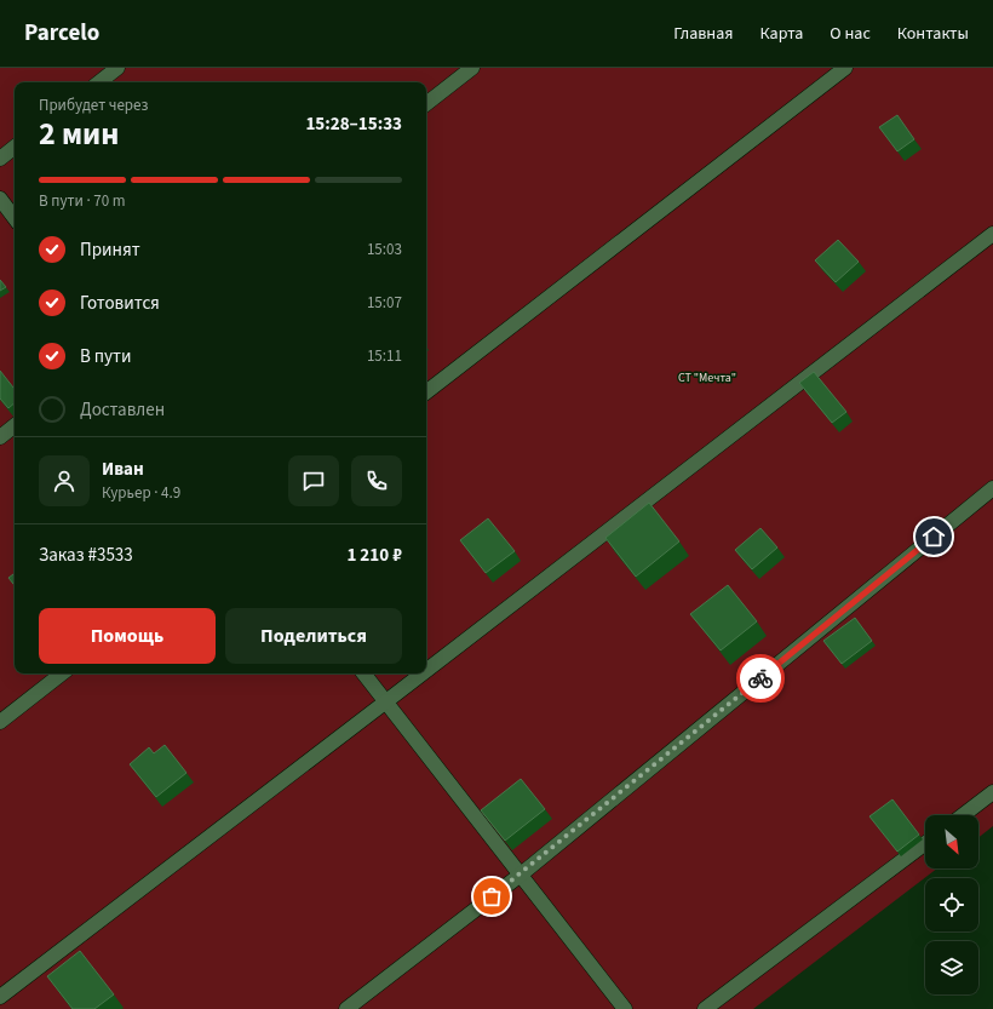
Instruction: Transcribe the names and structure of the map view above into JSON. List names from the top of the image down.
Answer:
{
  "parks": ["СТ \"Мечта\""],
  "north": "bottom right",
  "page": {
    "header": "Parcelo",
    "nav": [
      "Главная",
      "Карта",
      "О нас",
      "Контакты"
    ],
    "heading": ["2 мин", "Прибудет через", "15:28–15:33"],
    "panel": [
      "Иван",
      "Курьер · 4.9",
      "Заказ #3533",
      "1 210 ₽"
    ],
    "bar": "В пути · 70 m",
    "list": [
      ["Принят", "15:03"],
      ["Готовится", "15:07"],
      ["В пути", "15:11"],
      "Доставлен"
    ],
    "buttons": ["Помощь", "Поделиться"]
  }
}
